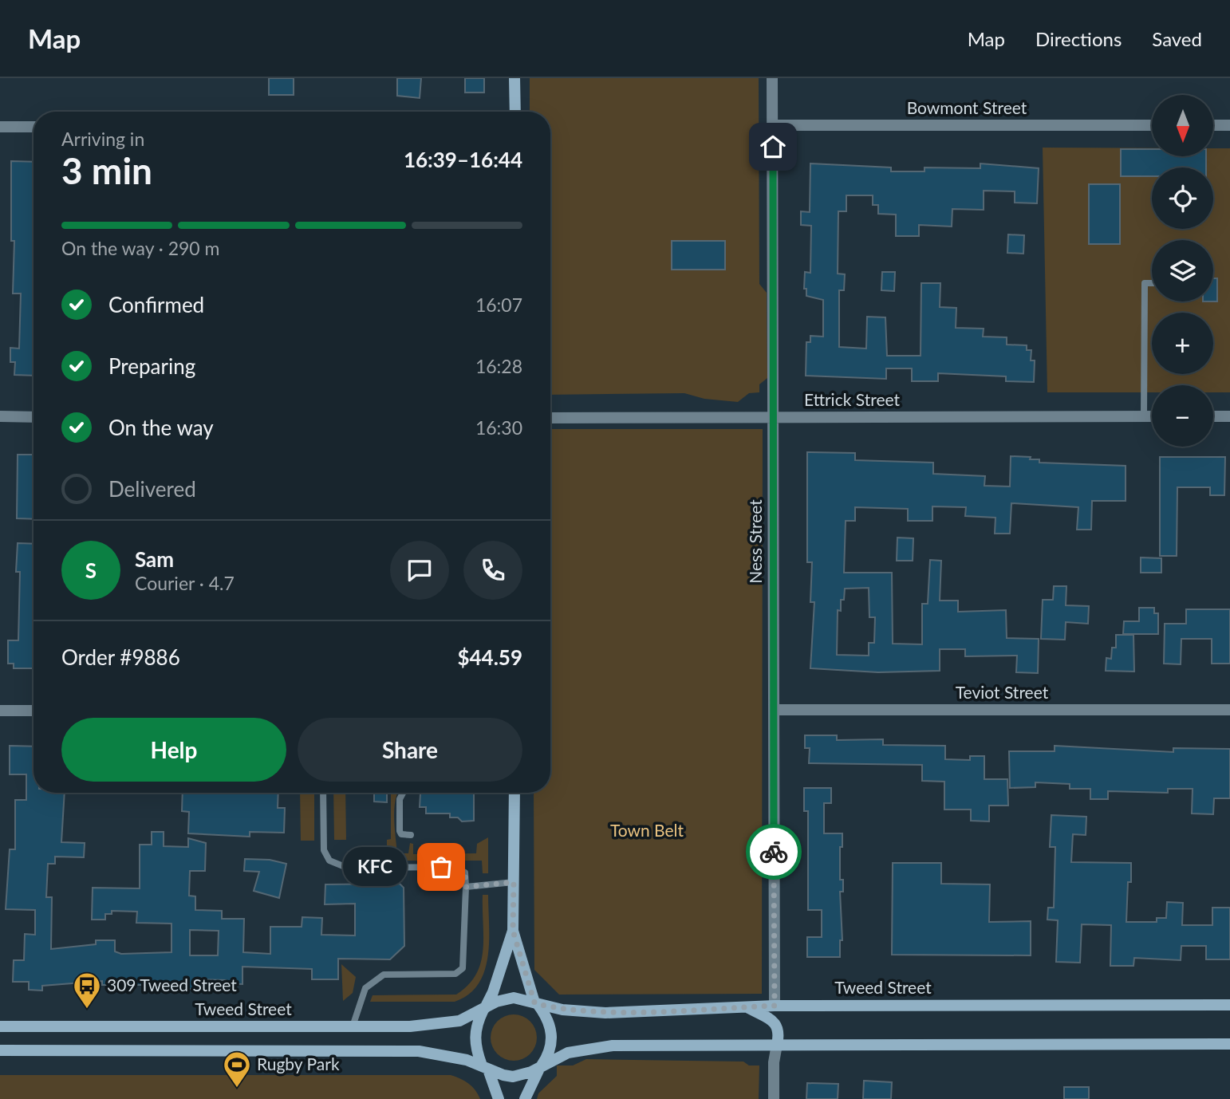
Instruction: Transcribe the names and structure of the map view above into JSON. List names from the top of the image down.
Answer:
{
  "streets": {
    "main road": ["Tweed Street"],
    "street": [
      "Bowmont Street",
      "Ettrick Street",
      "Ness Street",
      "Teviot Street"
    ]
  },
  "crossings": [
    ["Bowmont Street", "Ness Street"],
    ["Ettrick Street", "Ness Street"],
    ["Ness Street", "Teviot Street"],
    ["Ness Street", "Tweed Street"]
  ],
  "parks": ["Town Belt"],
  "places": {
    "other": ["KFC"],
    "bus stop": ["309 Tweed Street"],
    "sports": ["Rugby Park"]
  },
  "north": "bottom",
  "page": {
    "header": "Map",
    "nav": ["Map", "Directions", "Saved"],
    "map_buttons": ["+", "−"],
    "heading": ["3 min", "Arriving in", "16:39–16:44"],
    "panel": [
      "Sam",
      "Courier · 4.7",
      "Order #9886",
      "$44.59"
    ],
    "bar": "On the way · 290 m",
    "list": [
      ["Confirmed", "16:07"],
      ["Preparing", "16:28"],
      ["On the way", "16:30"],
      "Delivered"
    ],
    "round": "S",
    "buttons": ["Help", "Share"],
    "bubble": "KFC"
  }
}
